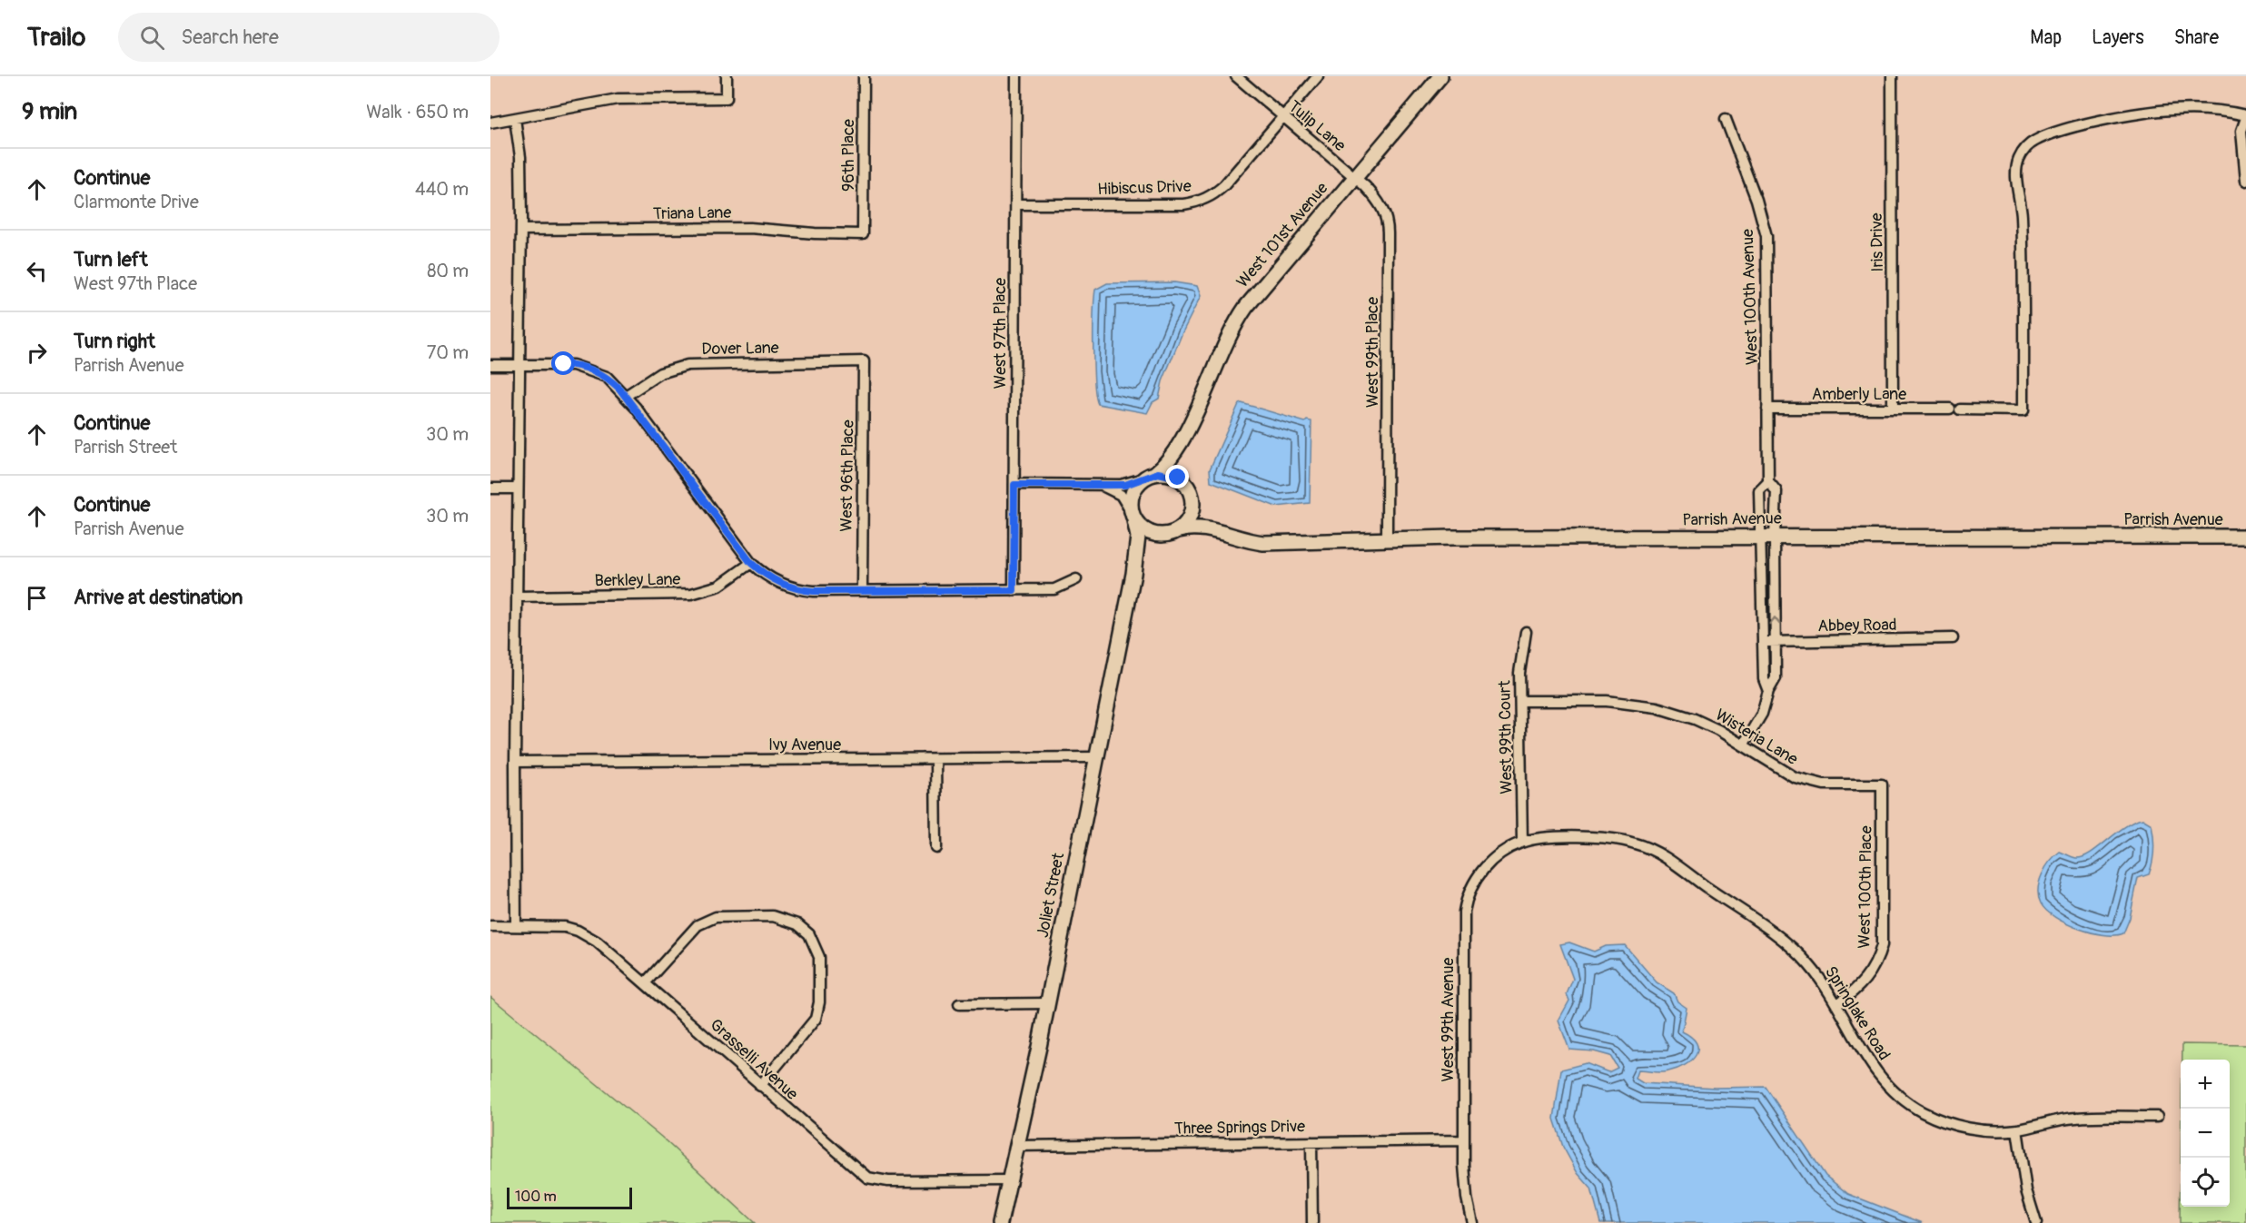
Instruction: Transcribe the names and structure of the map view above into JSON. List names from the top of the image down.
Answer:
{
  "streets": {
    "street": [
      "Tulip Lane",
      "96th Place",
      "Hibiscus Drive",
      "Triana Lane",
      "West 101st Avenue",
      "Iris Drive",
      "West 100th Avenue",
      "West 97th Place",
      "Dover Lane",
      "West 99th Place",
      "Amberly Lane",
      "West 96th Place",
      "Parrish Avenue",
      "Berkley Lane",
      "Abbey Road",
      "West 99th Court",
      "Wisteria Lane",
      "Ivy Avenue",
      "West 100th Place",
      "Joliet Street",
      "Springlake Road",
      "West 99th Avenue",
      "Grasselli Avenue",
      "Three Springs Drive"
    ]
  },
  "crossings": [
    ["Tulip Lane", "Hibiscus Drive"],
    ["Tulip Lane", "West 101st Avenue"],
    ["Tulip Lane", "West 99th Place"],
    ["96th Place", "Triana Lane"],
    ["Hibiscus Drive", "West 97th Place"],
    ["West 101st Avenue", "West 99th Place"],
    ["West 101st Avenue", "Parrish Avenue"],
    ["West 101st Avenue", "Joliet Street"],
    ["Iris Drive", "Amberly Lane"],
    ["West 100th Avenue", "Amberly Lane"],
    ["West 100th Avenue", "Parrish Avenue"],
    ["West 100th Avenue", "Abbey Road"],
    ["West 100th Avenue", "Wisteria Lane"],
    ["Dover Lane", "West 96th Place"],
    ["West 99th Place", "Parrish Avenue"],
    ["Parrish Avenue", "Joliet Street"],
    ["West 99th Court", "Wisteria Lane"],
    ["West 99th Court", "Springlake Road"],
    ["West 99th Court", "West 99th Avenue"],
    ["Wisteria Lane", "West 100th Place"],
    ["Ivy Avenue", "Joliet Street"],
    ["West 100th Place", "Springlake Road"],
    ["Joliet Street", "Grasselli Avenue"],
    ["Joliet Street", "Three Springs Drive"],
    ["Springlake Road", "West 99th Avenue"],
    ["West 99th Avenue", "Three Springs Drive"]
  ],
  "scale_bar": "100 m",
  "page": {
    "header": "Trailo",
    "search": "Search here",
    "nav": ["Map", "Layers", "Share"],
    "heading": ["9 min", "Walk · 650 m"],
    "list": [
      ["Continue", "Clarmonte Drive", "440 m"],
      ["Turn left", "West 97th Place", "80 m"],
      ["Turn right", "Parrish Avenue", "70 m"],
      ["Continue", "Parrish Street", "30 m"],
      ["Continue", "Parrish Avenue", "30 m"],
      "Arrive at destination"
    ],
    "map_buttons": ["+", "−"],
    "scale": "100 m"
  }
}
